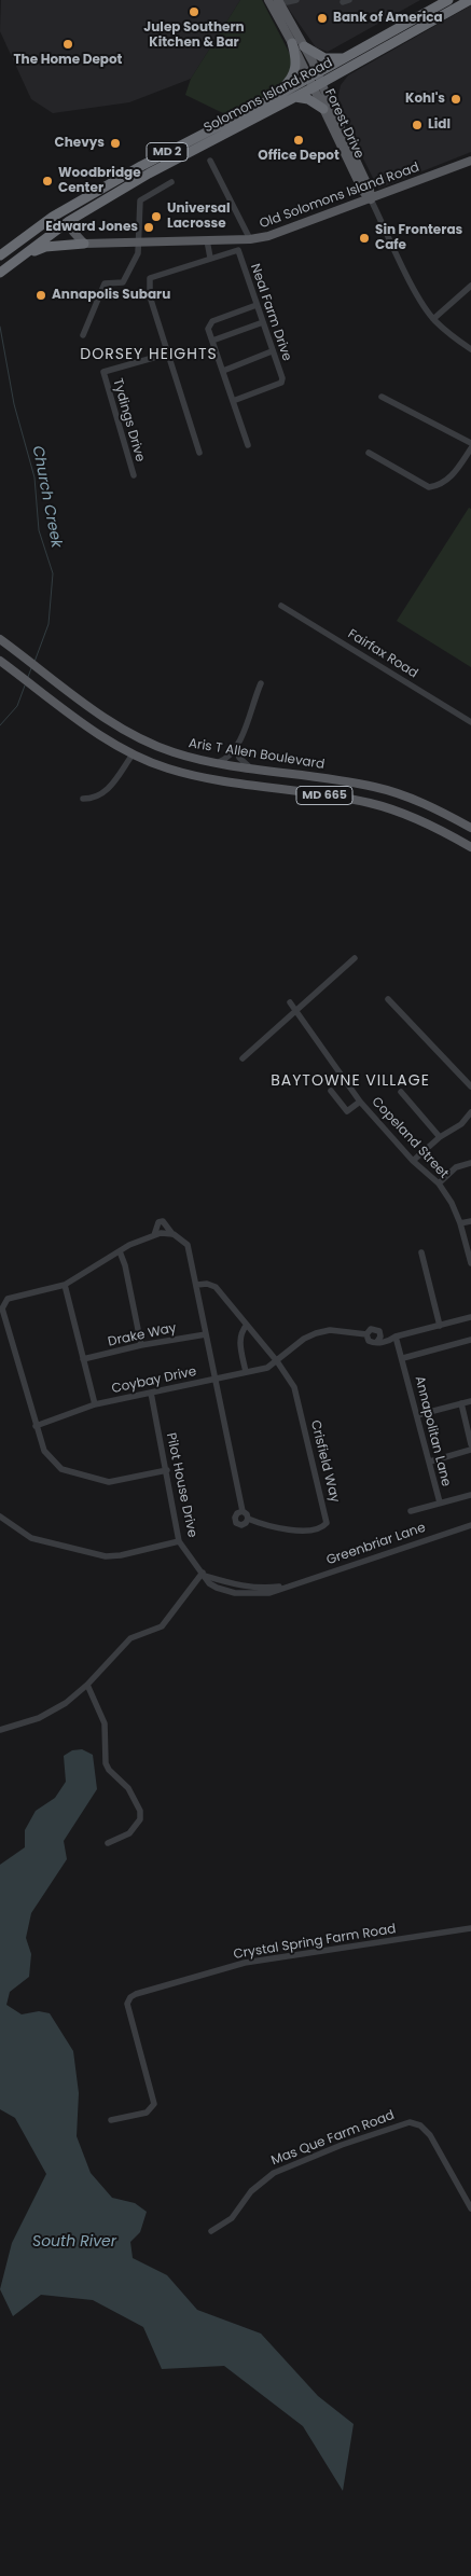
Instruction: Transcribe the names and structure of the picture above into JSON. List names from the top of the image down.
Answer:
{
  "streets": {
    "highway": ["Solomons Island Road", "MD 2"],
    "main road": [
      "Forest Drive",
      "Old Solomons Island Road",
      "Aris T Allen Boulevard",
      "MD 665"
    ],
    "street": [
      "Neal Farm Drive",
      "Tydings Drive",
      "Fairfax Road",
      "Copeland Street",
      "Drake Way",
      "Coybay Drive",
      "Annapolitan Lane",
      "Crisfield Way",
      "Pilot House Drive",
      "Greenbriar Lane",
      "Crystal Spring Farm Road",
      "Mas Que Farm Road"
    ]
  },
  "crossings": [
    ["Solomons Island Road", "Forest Drive"],
    ["Forest Drive", "Old Solomons Island Road"],
    ["Drake Way", "Crisfield Way"],
    ["Coybay Drive", "Crisfield Way"],
    ["Coybay Drive", "Pilot House Drive"],
    ["Pilot House Drive", "Greenbriar Lane"]
  ],
  "districts": ["DORSEY HEIGHTS", "BAYTOWNE VILLAGE"],
  "water": ["Church Creek", "South River"],
  "places": [
    "Julep Southern Kitchen & Bar",
    "Bank of America",
    "The Home Depot",
    "Kohl's",
    "Lidl",
    "Office Depot",
    "Chevys",
    "Woodbridge Center",
    "Universal Lacrosse",
    "Edward Jones",
    "Sin Fronteras Cafe",
    "Annapolis Subaru"
  ]
}
